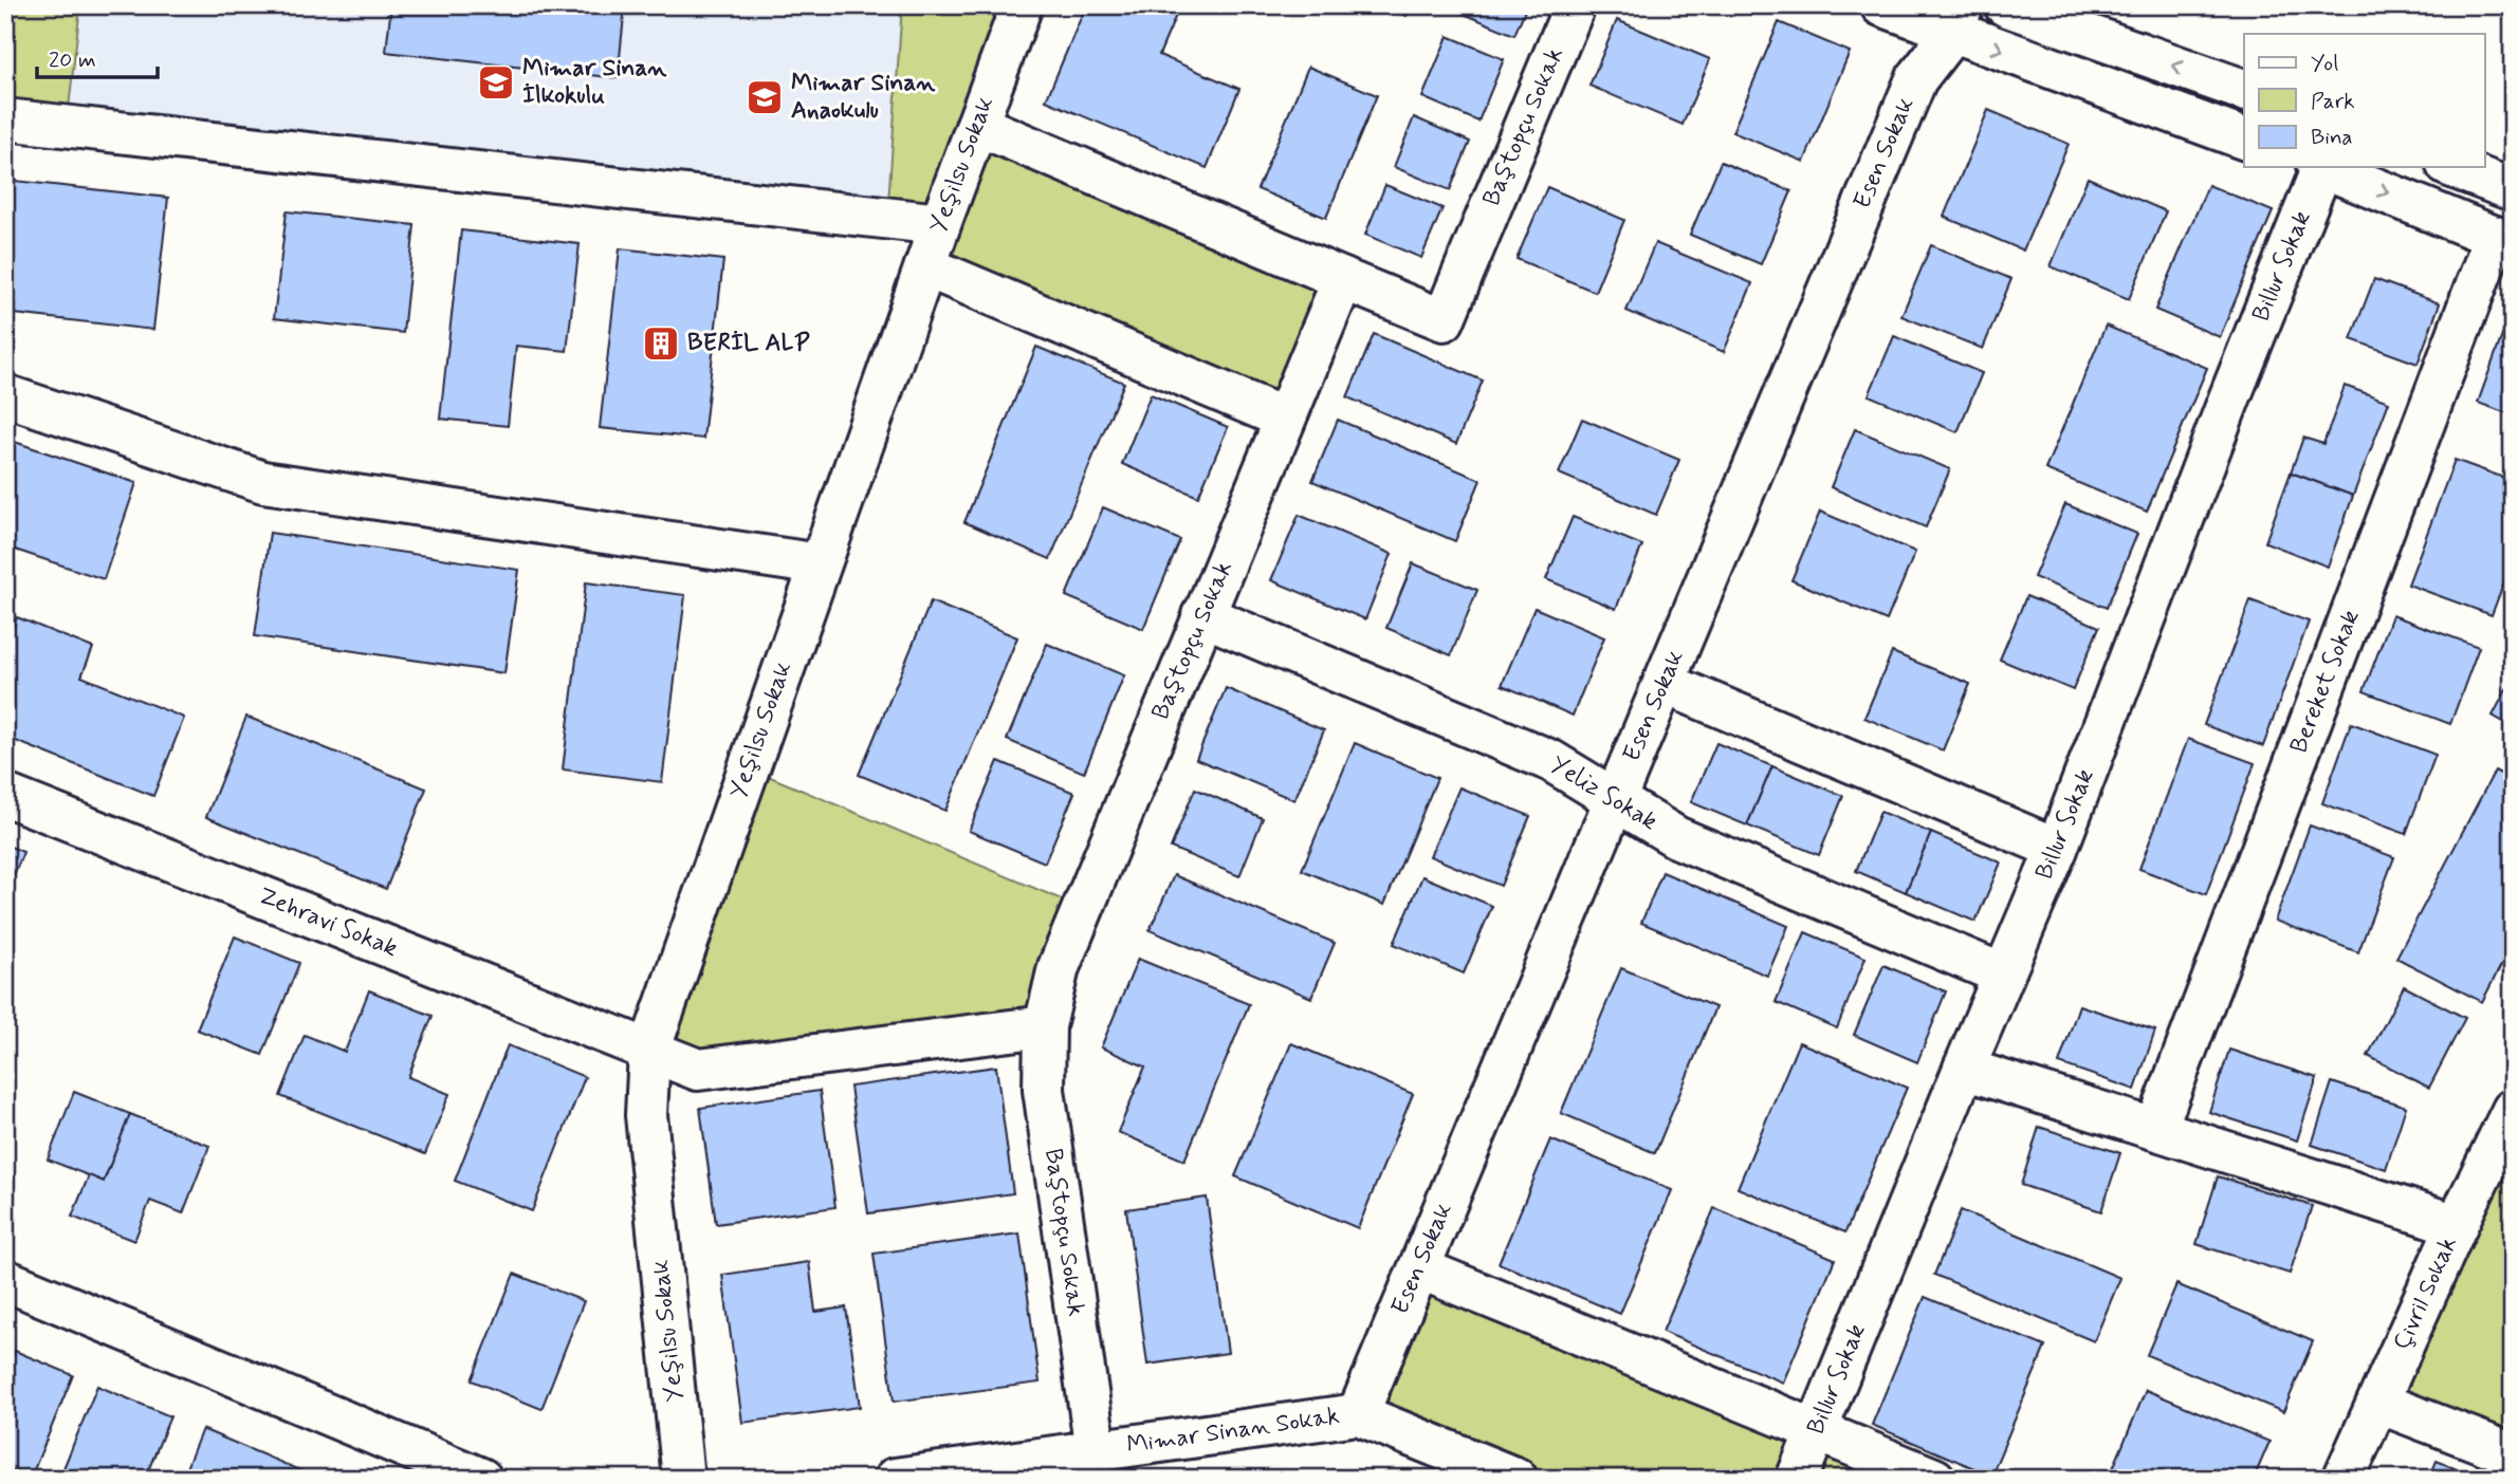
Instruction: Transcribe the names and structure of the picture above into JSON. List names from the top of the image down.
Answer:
{
  "streets": {
    "street": [
      "Baştopçu Sokak",
      "Esen Sokak",
      "Yeşilsu Sokak",
      "Billur Sokak",
      "Bereket Sokak",
      "Yeliz Sokak",
      "Zehravi Sokak",
      "Çivril Sokak",
      "Mimar Sinan Sokak"
    ]
  },
  "crossings": [
    ["Baştopçu Sokak", "Yeliz Sokak"],
    ["Baştopçu Sokak", "Zehravi Sokak"],
    ["Baştopçu Sokak", "Mimar Sinan Sokak"],
    ["Esen Sokak", "Yeliz Sokak"],
    ["Esen Sokak", "Mimar Sinan Sokak"],
    ["Yeşilsu Sokak", "Zehravi Sokak"],
    ["Billur Sokak", "Yeliz Sokak"]
  ],
  "places": {
    "school or university": ["Mimar Sinan İlkokulu", "Mimar Sinan Anaokulu"],
    "building": ["BERİL ALP"]
  },
  "legend": ["Yol", "Park", "Bina"],
  "scale_bar": "20 m"
}
